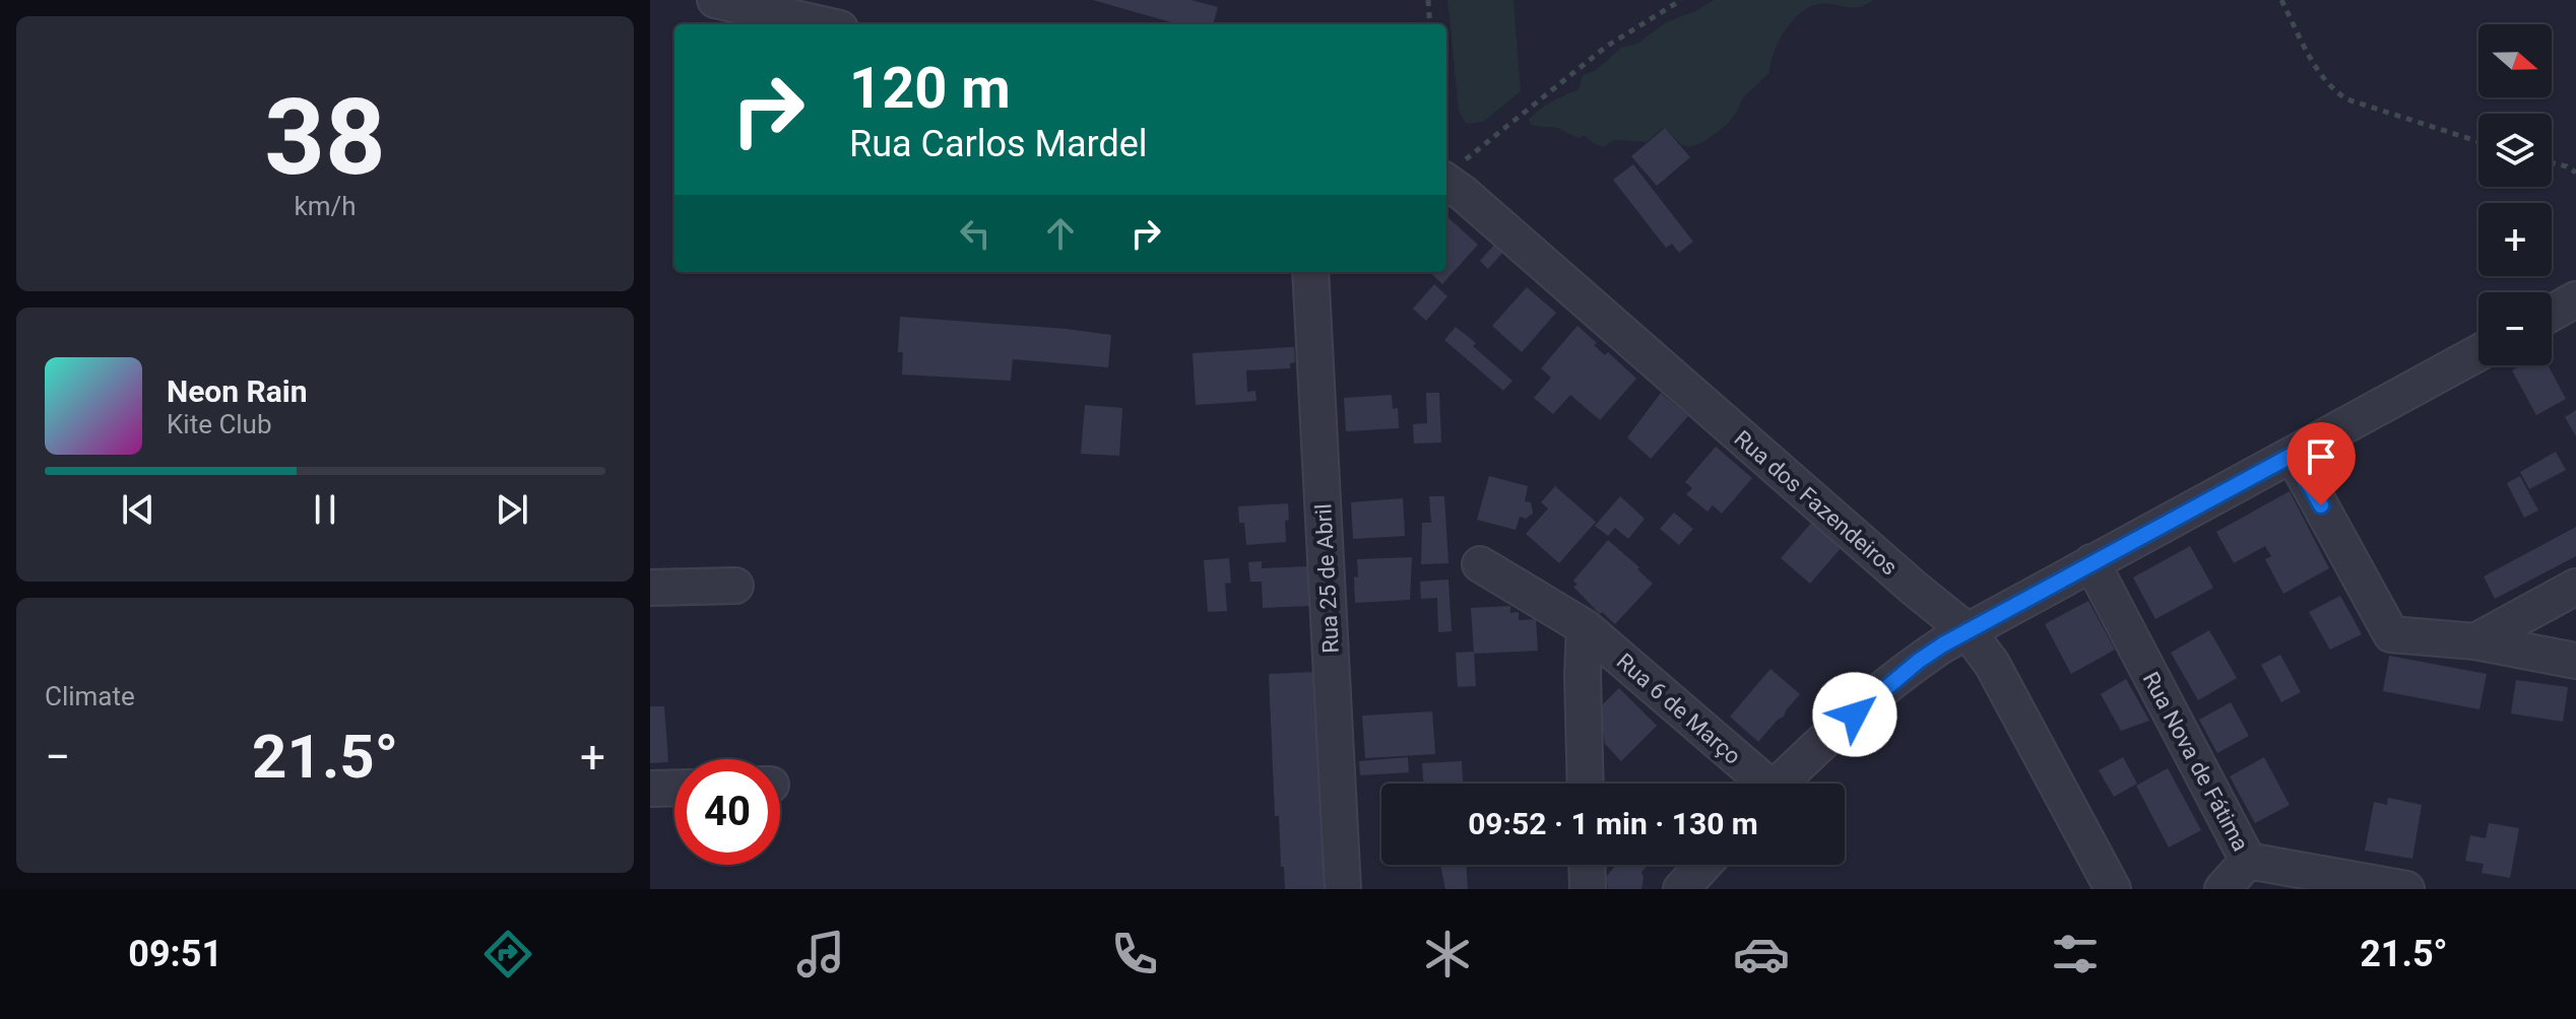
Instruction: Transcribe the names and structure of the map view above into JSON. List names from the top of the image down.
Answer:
{
  "streets": {
    "street": [
      "Rua dos Fazendeiros",
      "Rua 25 de Abril",
      "Rua 6 de Março",
      "Rua Nova de Fátima"
    ]
  },
  "north": "right",
  "page": {
    "tile": [
      ["38", "km/h"],
      "Climate"
    ],
    "map_buttons": ["+", "−"],
    "turn": ["120 m", "Rua Carlos Mardel"],
    "song": ["Neon Rain", "Kite Club"],
    "heat": ["−", "21.5°", "+"],
    "limit": "40",
    "trip": "09:52 · 1 min · 130 m",
    "tabs": ["09:51", "21.5°"]
  }
}
